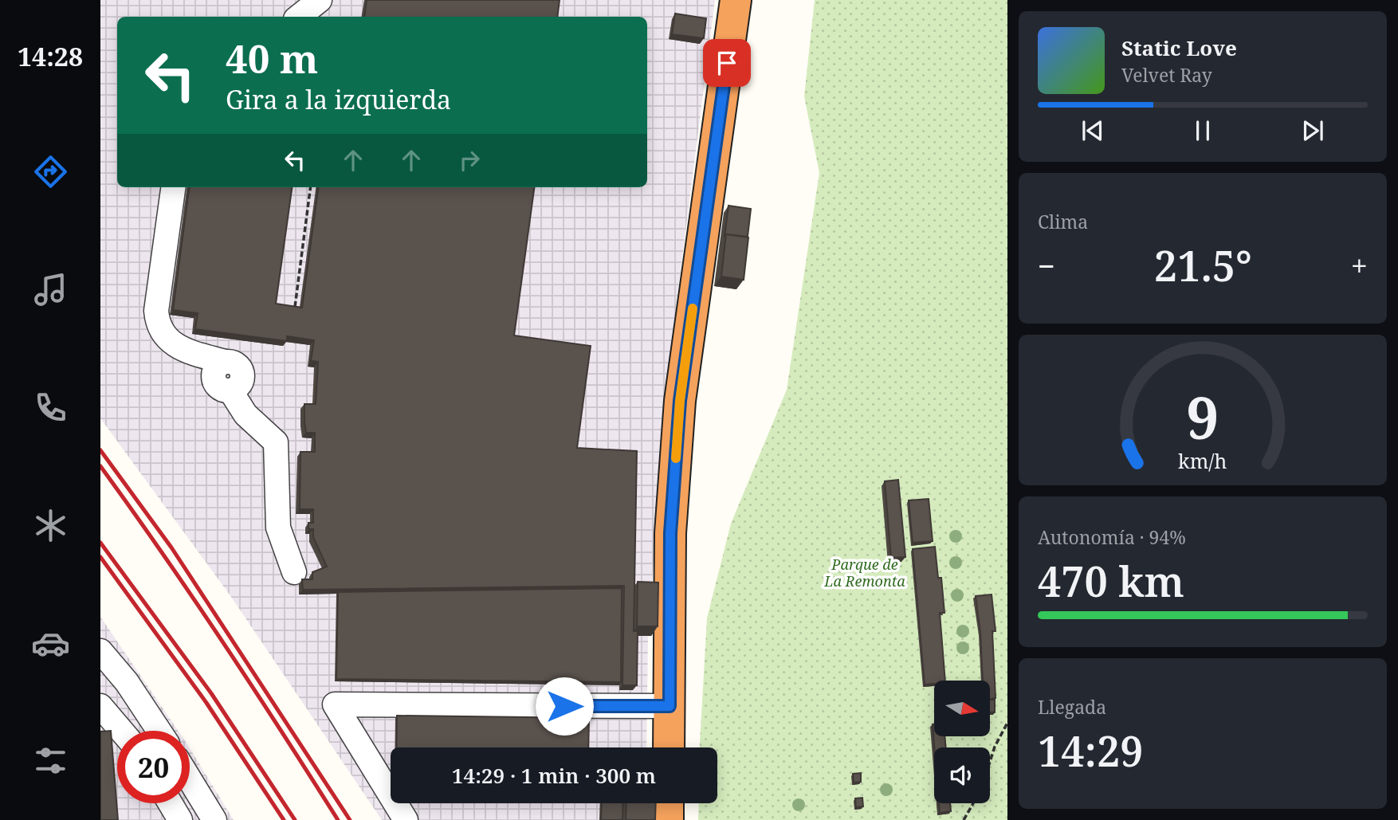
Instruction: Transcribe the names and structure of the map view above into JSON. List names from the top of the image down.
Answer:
{
  "parks": ["Parque de La Remonta"],
  "north": "right",
  "page": {
    "tabs": "14:28",
    "turn": ["40 m", "Gira a la izquierda"],
    "song": ["Static Love", "Velvet Ray"],
    "tile": [
      "Clima",
      ["Autonomía · 94%", "470 km"],
      ["Llegada", "14:29"]
    ],
    "heat": ["−", "21.5°", "+"],
    "limit": "20",
    "trip": "14:29 · 1 min · 300 m",
    "gauge": ["9", "km/h"]
  }
}
